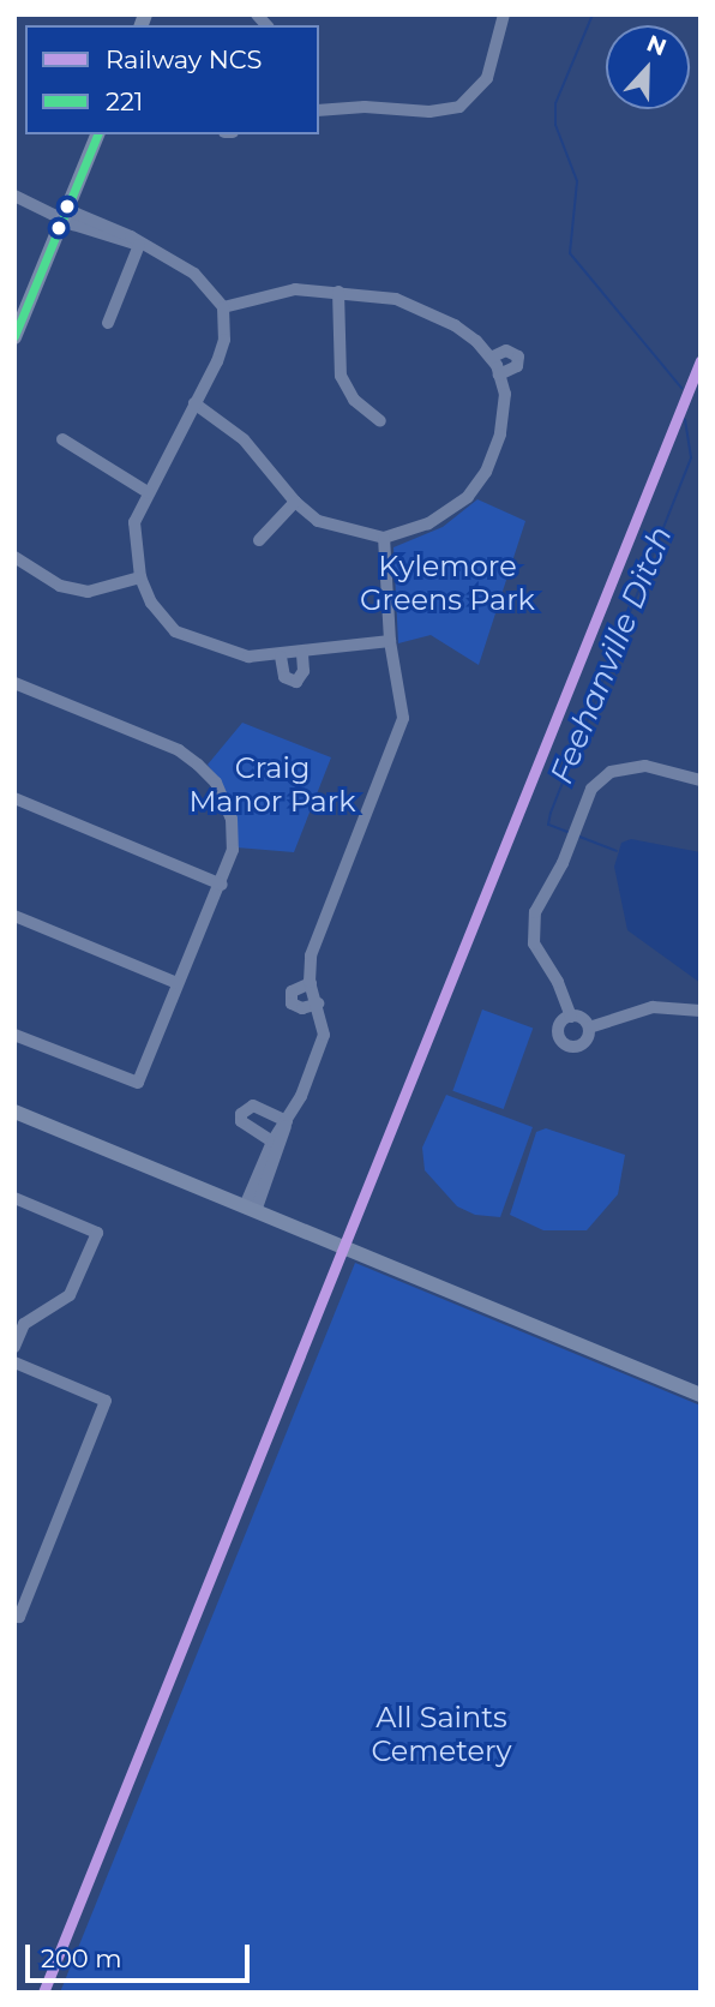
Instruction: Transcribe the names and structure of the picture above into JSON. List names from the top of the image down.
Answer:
{
  "water": ["Feehanville Ditch"],
  "parks": ["Kylemore Greens Park", "Craig Manor Park", "All Saints Cemetery"],
  "lines": ["transit line 221", "rail line NCS"],
  "legend": ["Railway NCS", "221"],
  "scale_bar": "200 m",
  "north": "top"
}
